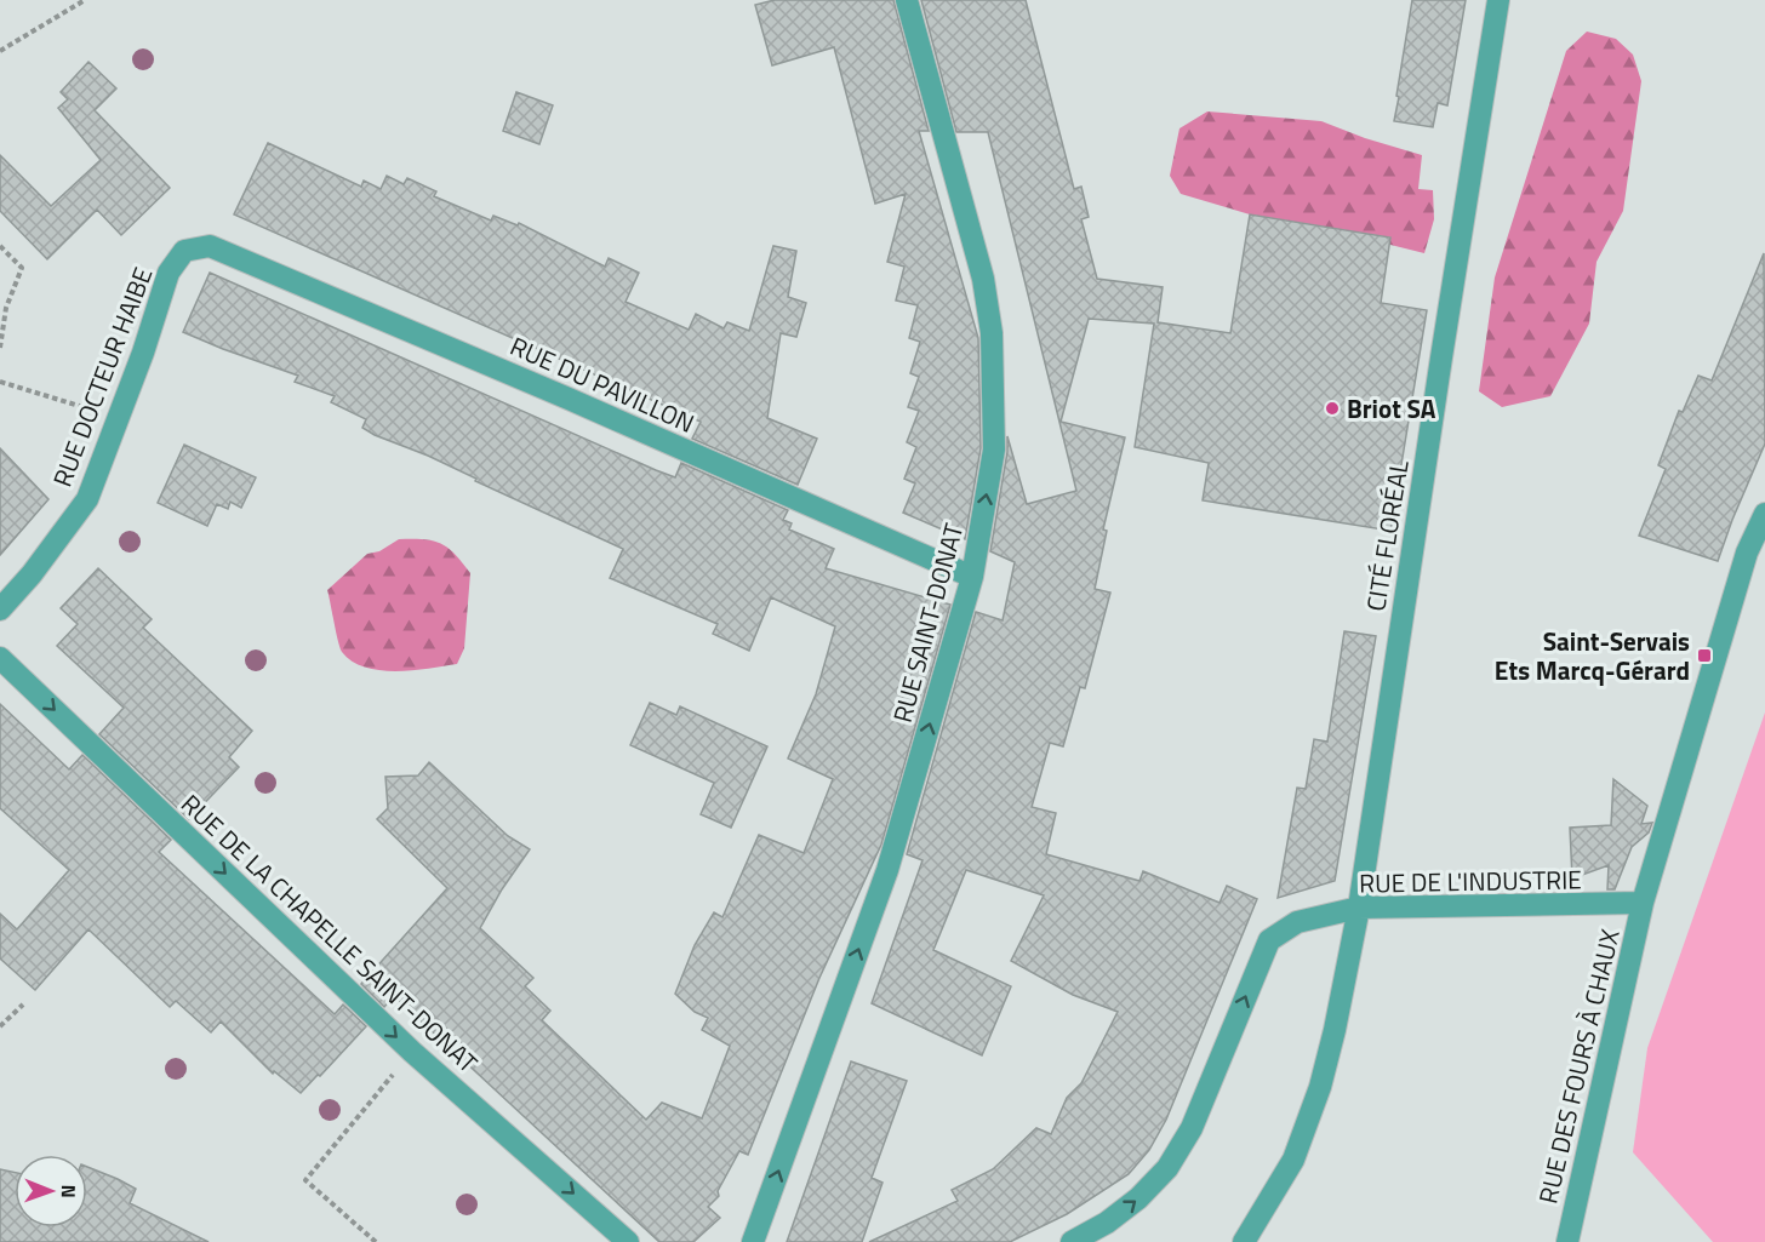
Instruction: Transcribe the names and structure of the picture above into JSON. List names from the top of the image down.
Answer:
{
  "streets": {
    "street": [
      "RUE DOCTEUR HAIBE",
      "RUE DU PAVILLON",
      "CITÉ FLORÉAL",
      "RUE SAINT-DONAT",
      "RUE DE L'INDUSTRIE",
      "RUE DE LA CHAPELLE SAINT-DONAT",
      "RUE DES FOURS À CHAUX"
    ]
  },
  "crossings": [
    ["RUE DOCTEUR HAIBE", "RUE DU PAVILLON"],
    ["RUE DU PAVILLON", "RUE SAINT-DONAT"],
    ["CITÉ FLORÉAL", "RUE DE L'INDUSTRIE"],
    ["RUE DE L'INDUSTRIE", "RUE DES FOURS À CHAUX"]
  ],
  "one_way": ["RUE SAINT-DONAT", "RUE DE L'INDUSTRIE", "RUE DE LA CHAPELLE SAINT-DONAT"],
  "places": {
    "other": ["Briot SA"],
    "transit": ["Saint-Servais Ets Marcq-Gérard"]
  },
  "north": "right"
}
